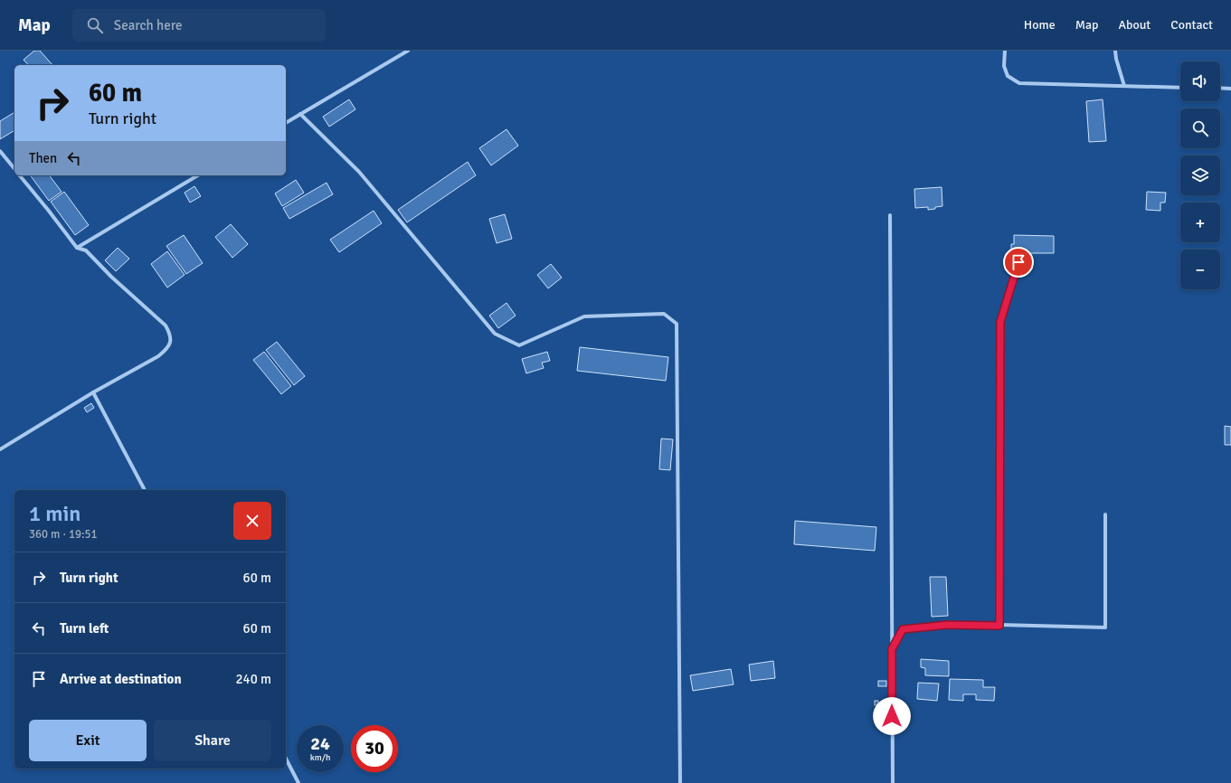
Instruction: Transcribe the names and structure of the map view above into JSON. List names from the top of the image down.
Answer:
{
  "page": {
    "header": "Map",
    "search": "Search here",
    "nav": [
      "Home",
      "Map",
      "About",
      "Contact"
    ],
    "map_buttons": ["+", "−"],
    "turn": ["60 m", "Turn right"],
    "then": "Then",
    "heading": ["1 min", "360 m · 19:51"],
    "list": [
      {
        "name": "Turn right",
        "value": "60 m"
      },
      {
        "name": "Turn left",
        "value": "60 m"
      },
      {
        "name": "Arrive at destination",
        "value": "240 m"
      }
    ],
    "buttons": ["Exit", "Share"],
    "speed": "24 km/h",
    "limit": "30"
  }
}
